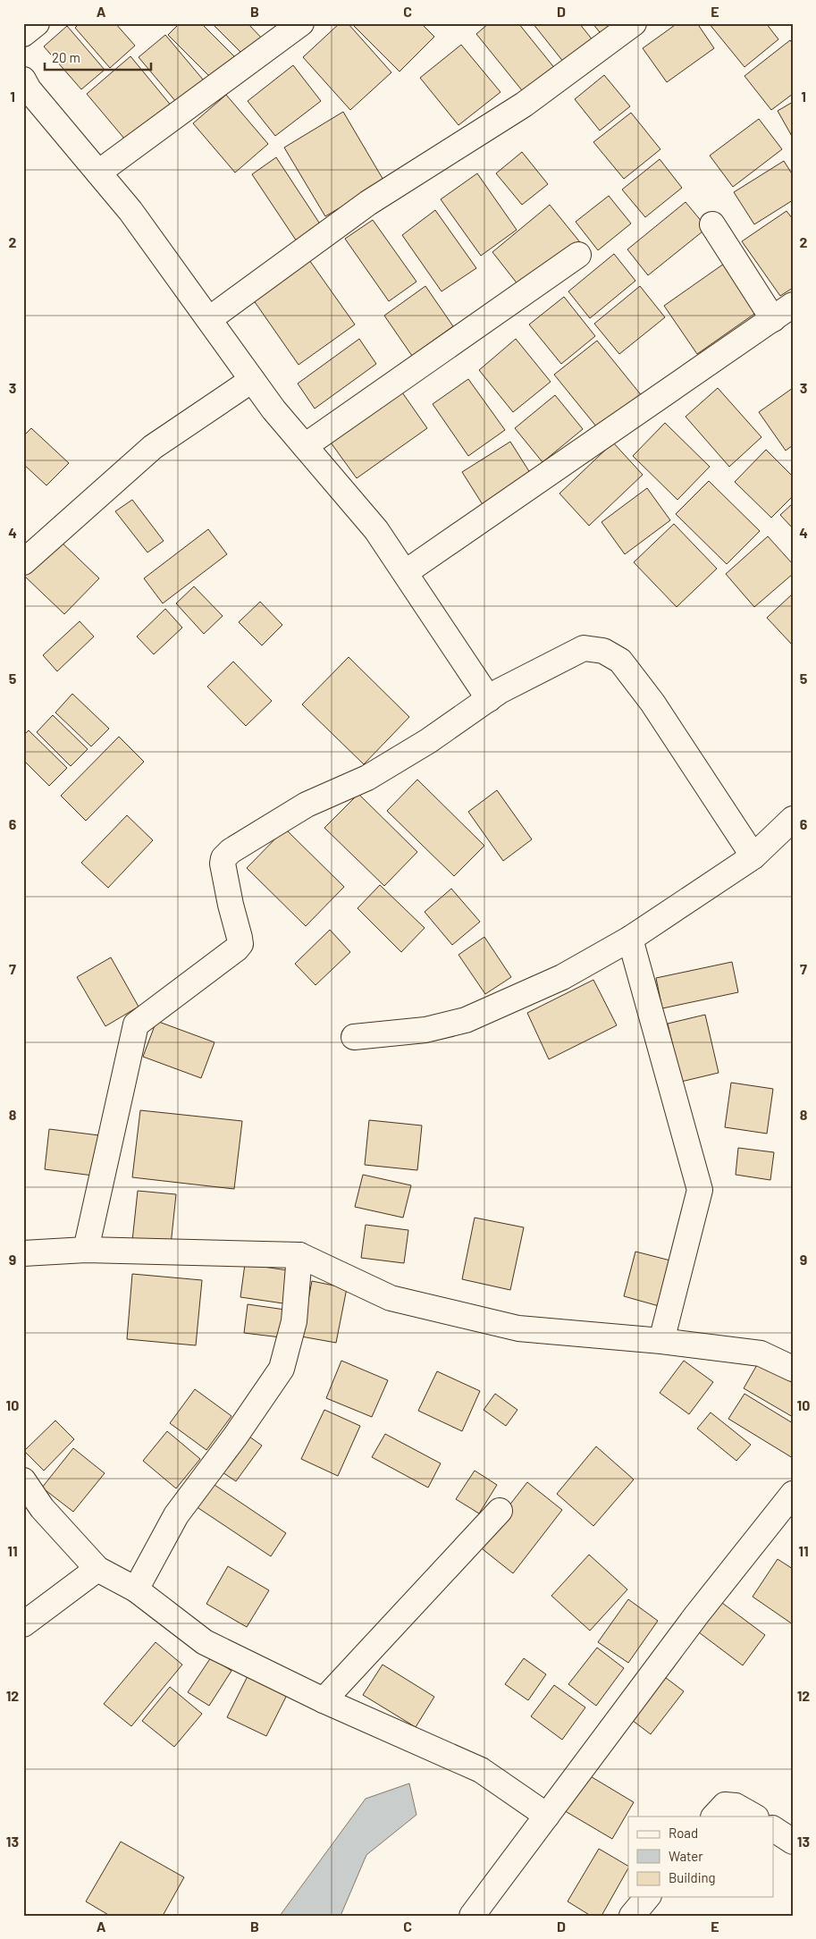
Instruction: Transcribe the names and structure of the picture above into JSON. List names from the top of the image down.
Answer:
{
  "legend": ["Road", "Water", "Building"],
  "scale_bar": "20 m",
  "grid": {
    "columns": [
      "A",
      "B",
      "C",
      "D",
      "E"
    ],
    "rows": [
      "1",
      "2",
      "3",
      "4",
      "5",
      "6",
      "7",
      "8",
      "9",
      "10",
      "11",
      "12",
      "13"
    ]
  }
}
